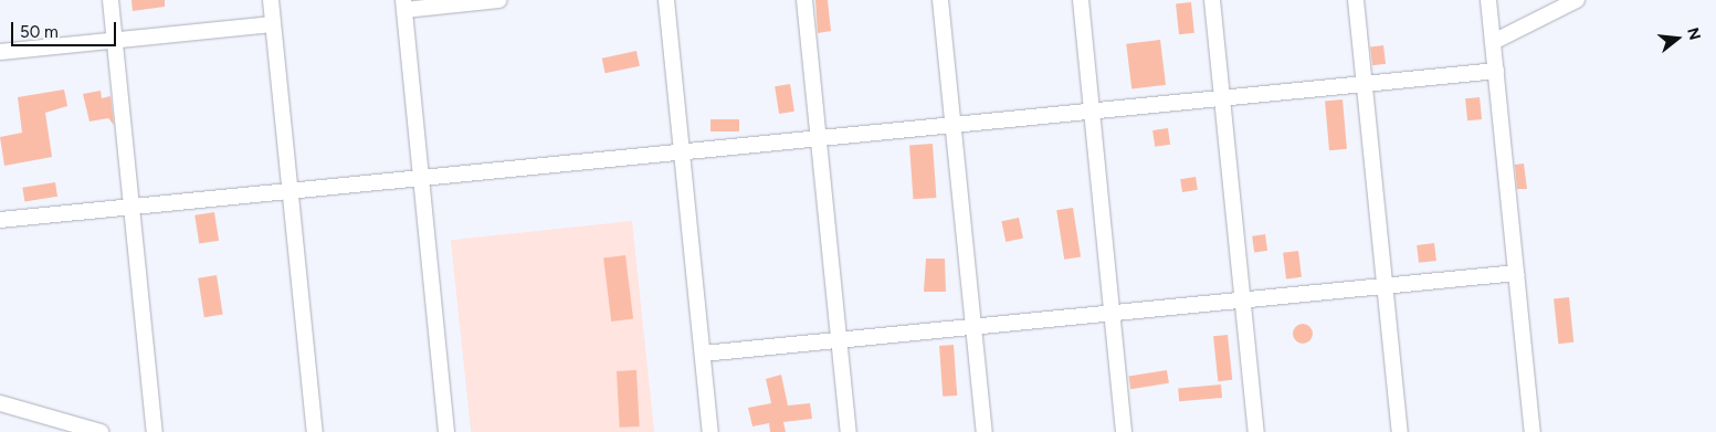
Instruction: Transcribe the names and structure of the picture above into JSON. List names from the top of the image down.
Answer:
{
  "scale_bar": "50 m",
  "north": "right"
}
